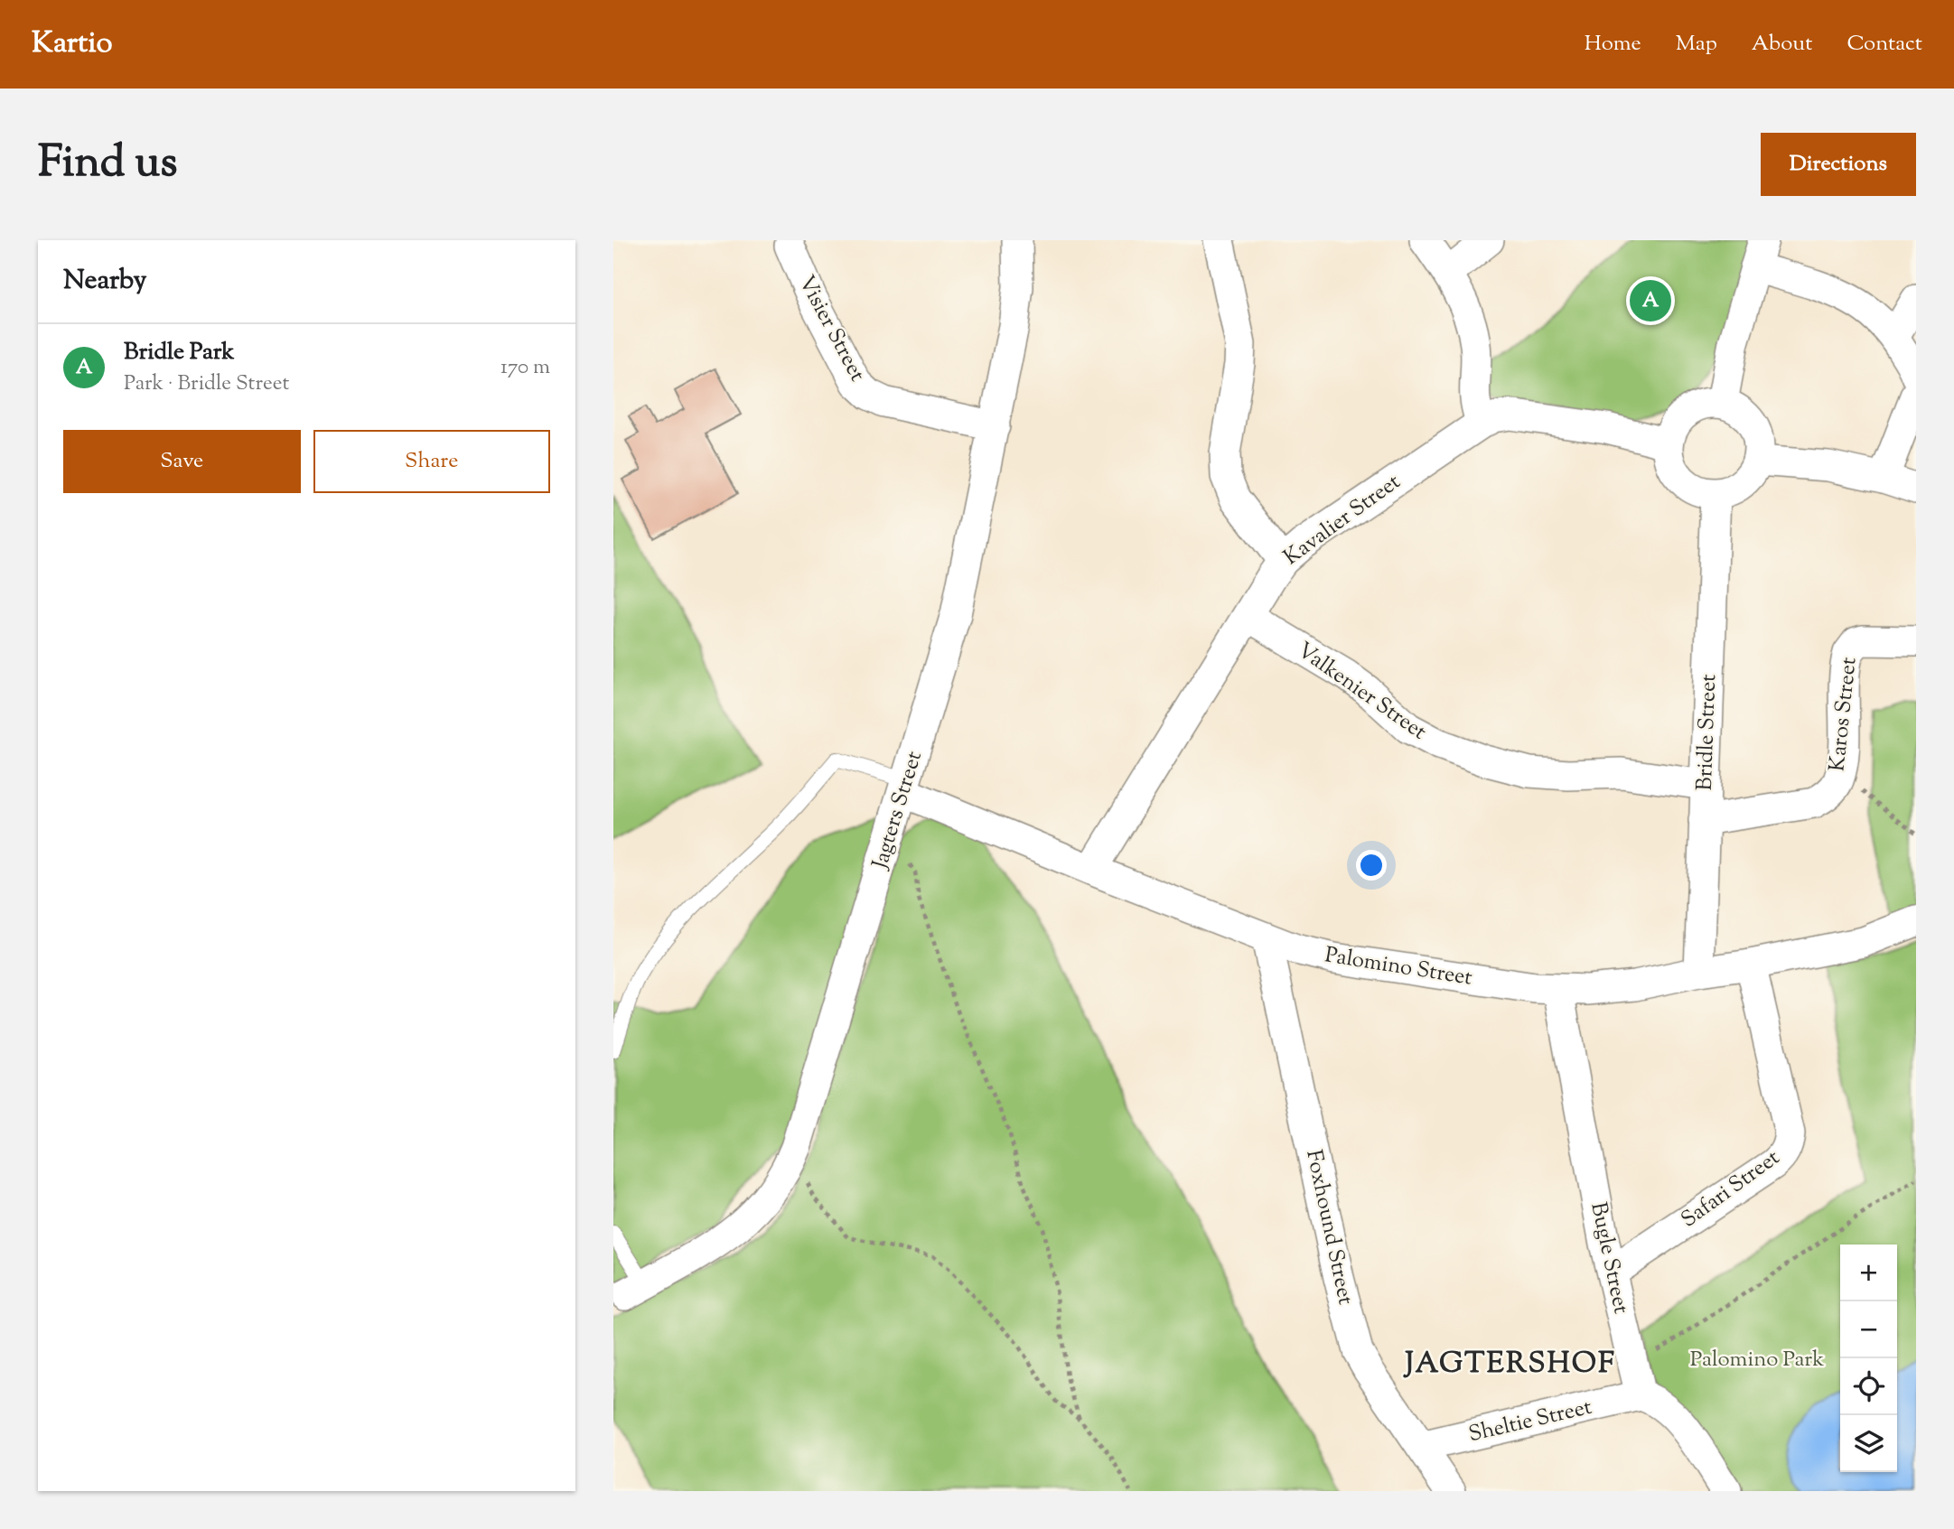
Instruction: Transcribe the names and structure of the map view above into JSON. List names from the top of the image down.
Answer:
{
  "streets": {
    "street": [
      "Visier Street",
      "Kavalier Street",
      "Valkenier Street",
      "Karos Street",
      "Bridle Street",
      "Jagters Street",
      "Palomino Street",
      "Safari Street",
      "Foxhound Street",
      "Bugle Street",
      "Sheltie Street"
    ]
  },
  "crossings": [
    ["Visier Street", "Jagters Street"],
    ["Kavalier Street", "Valkenier Street"],
    ["Kavalier Street", "Bridle Street"],
    ["Kavalier Street", "Palomino Street"],
    ["Valkenier Street", "Bridle Street"],
    ["Karos Street", "Bridle Street"],
    ["Bridle Street", "Palomino Street"],
    ["Jagters Street", "Palomino Street"],
    ["Palomino Street", "Safari Street"],
    ["Palomino Street", "Foxhound Street"],
    ["Palomino Street", "Bugle Street"],
    ["Safari Street", "Bugle Street"],
    ["Foxhound Street", "Sheltie Street"],
    ["Bugle Street", "Sheltie Street"]
  ],
  "districts": ["JAGTERSHOF"],
  "parks": ["Palomino Park"],
  "page": {
    "header": "Kartio",
    "nav": [
      "Home",
      "Map",
      "About",
      "Contact"
    ],
    "title": "Find us",
    "buttons": [
      "Directions",
      ["Save", "Share"]
    ],
    "heading": "Nearby",
    "pins": "A",
    "list": [
      {
        "mark": "A",
        "name": "Bridle Park",
        "note": "Park · Bridle Street",
        "value": "170 m"
      }
    ],
    "map_buttons": ["+", "−"]
  }
}
